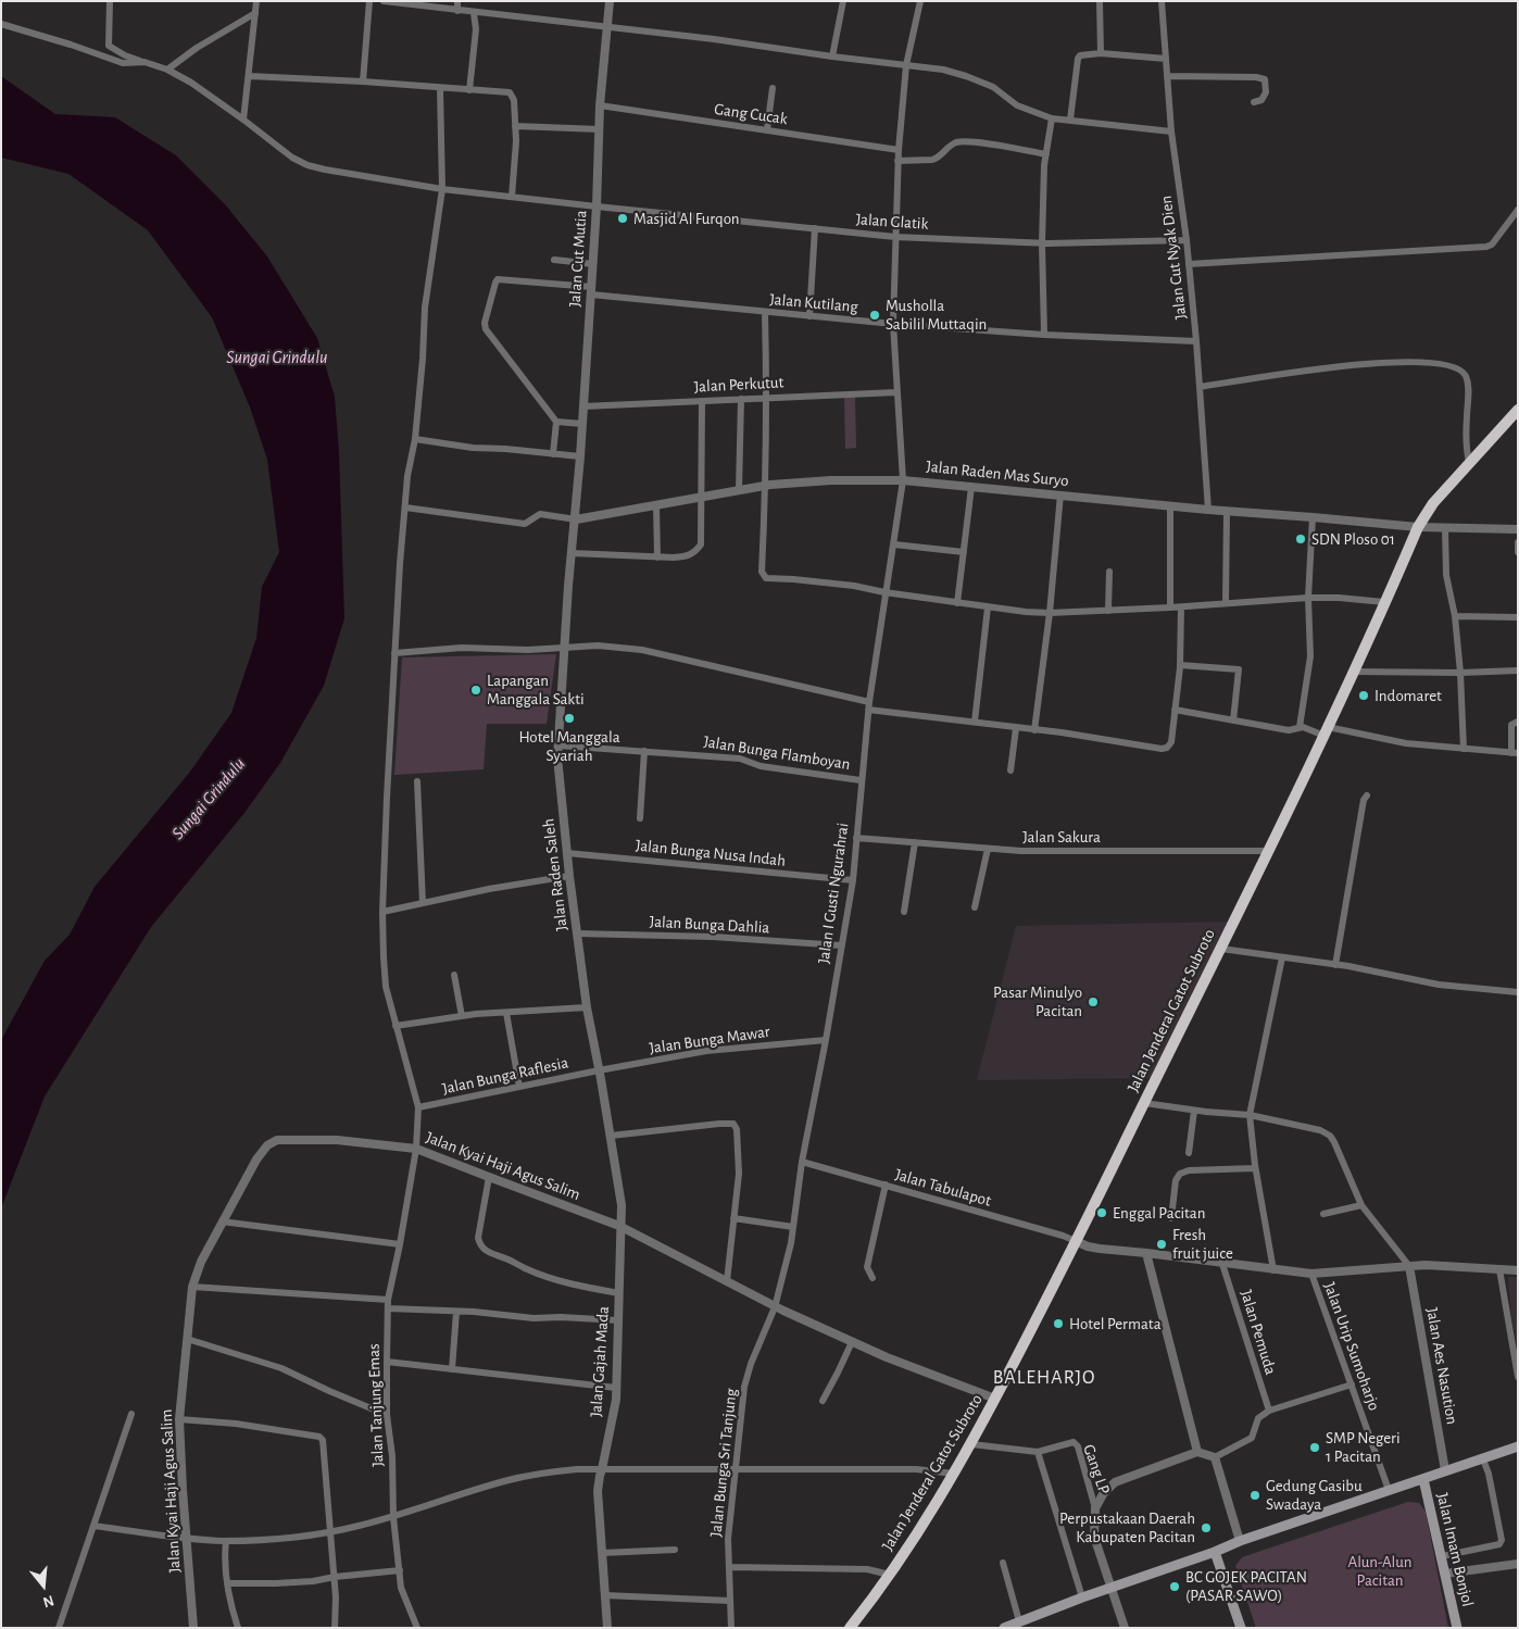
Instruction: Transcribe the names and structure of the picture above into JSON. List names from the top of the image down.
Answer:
{
  "streets": {
    "highway": ["Jalan Jenderal Gatot Subroto"],
    "main road": ["Jalan Imam Bonjol"],
    "street": [
      "Gang Cucak",
      "Jalan Glatik",
      "Jalan Cut Nyak Dien",
      "Jalan Cut Mutia",
      "Jalan Kutilang",
      "Jalan Perkutut",
      "Jalan Raden Mas Suryo",
      "Jalan Bunga Flamboyan",
      "Jalan Sakura",
      "Jalan Bunga Nusa Indah",
      "Jalan Raden Saleh",
      "Jalan I Gusti Ngurahrai",
      "Jalan Bunga Dahlia",
      "Jalan Bunga Mawar",
      "Jalan Bunga Raflesia",
      "Jalan Kyai Haji Agus Salim",
      "Jalan Tabulapot",
      "Jalan Pemuda",
      "Jalan Urip Sumoharjo",
      "Jalan Gajah Mada",
      "Jalan Aes Nasution",
      "Jalan Tanjung Emas",
      "Jalan Bunga Sri Tanjung",
      "Gang LP"
    ]
  },
  "crossings": [
    ["Gang Cucak", "Jalan Cut Mutia"],
    ["Gang Cucak", "Jalan I Gusti Ngurahrai"],
    ["Jalan Glatik", "Jalan Cut Nyak Dien"],
    ["Jalan Glatik", "Jalan Cut Mutia"],
    ["Jalan Glatik", "Jalan I Gusti Ngurahrai"],
    ["Jalan Glatik", "Jalan Tanjung Emas"],
    ["Jalan Cut Nyak Dien", "Jalan Kutilang"],
    ["Jalan Cut Nyak Dien", "Jalan Raden Mas Suryo"],
    ["Jalan Cut Mutia", "Jalan Kutilang"],
    ["Jalan Cut Mutia", "Jalan Perkutut"],
    ["Jalan Cut Mutia", "Jalan Raden Mas Suryo"],
    ["Jalan Cut Mutia", "Jalan Raden Saleh"],
    ["Jalan Kutilang", "Jalan I Gusti Ngurahrai"],
    ["Jalan Perkutut", "Jalan I Gusti Ngurahrai"],
    ["Jalan Raden Mas Suryo", "Jalan Raden Saleh"],
    ["Jalan Raden Mas Suryo", "Jalan I Gusti Ngurahrai"],
    ["Jalan Raden Mas Suryo", "Jalan Jenderal Gatot Subroto"],
    ["Jalan Bunga Flamboyan", "Jalan Raden Saleh"],
    ["Jalan Bunga Flamboyan", "Jalan I Gusti Ngurahrai"],
    ["Jalan Sakura", "Jalan I Gusti Ngurahrai"],
    ["Jalan Sakura", "Jalan Jenderal Gatot Subroto"],
    ["Jalan Bunga Nusa Indah", "Jalan Raden Saleh"],
    ["Jalan Bunga Nusa Indah", "Jalan I Gusti Ngurahrai"],
    ["Jalan Raden Saleh", "Jalan Bunga Dahlia"],
    ["Jalan Raden Saleh", "Jalan Bunga Mawar"],
    ["Jalan Raden Saleh", "Jalan Bunga Raflesia"],
    ["Jalan Raden Saleh", "Jalan Kyai Haji Agus Salim"],
    ["Jalan Raden Saleh", "Jalan Gajah Mada"],
    ["Jalan I Gusti Ngurahrai", "Jalan Bunga Dahlia"],
    ["Jalan I Gusti Ngurahrai", "Jalan Bunga Mawar"],
    ["Jalan I Gusti Ngurahrai", "Jalan Kyai Haji Agus Salim"],
    ["Jalan I Gusti Ngurahrai", "Jalan Tabulapot"],
    ["Jalan I Gusti Ngurahrai", "Jalan Bunga Sri Tanjung"],
    ["Jalan Jenderal Gatot Subroto", "Jalan Kyai Haji Agus Salim"],
    ["Jalan Jenderal Gatot Subroto", "Jalan Tabulapot"],
    ["Jalan Bunga Mawar", "Jalan Bunga Raflesia"],
    ["Jalan Bunga Raflesia", "Jalan Tanjung Emas"],
    ["Jalan Kyai Haji Agus Salim", "Jalan Gajah Mada"],
    ["Jalan Kyai Haji Agus Salim", "Jalan Tanjung Emas"],
    ["Jalan Kyai Haji Agus Salim", "Jalan Bunga Sri Tanjung"]
  ],
  "districts": ["BALEHARJO"],
  "water": ["Sungai Grindulu"],
  "parks": ["Alun-Alun Pacitan"],
  "places": [
    "Masjid Al Furqon",
    "Musholla Sabilil Muttaqin",
    "SDN Ploso 01",
    "Lapangan Manggala Sakti",
    "Indomaret",
    "Hotel Manggala Syariah",
    "Pasar Minulyo Pacitan",
    "Enggal Pacitan",
    "Fresh fruit juice",
    "Hotel Permata",
    "SMP Negeri 1 Pacitan",
    "Gedung Gasibu Swadaya",
    "Perpustakaan Daerah Kabupaten Pacitan",
    "BC GOJEK PACITAN (PASAR SAWO)"
  ],
  "north": "bottom"
}
